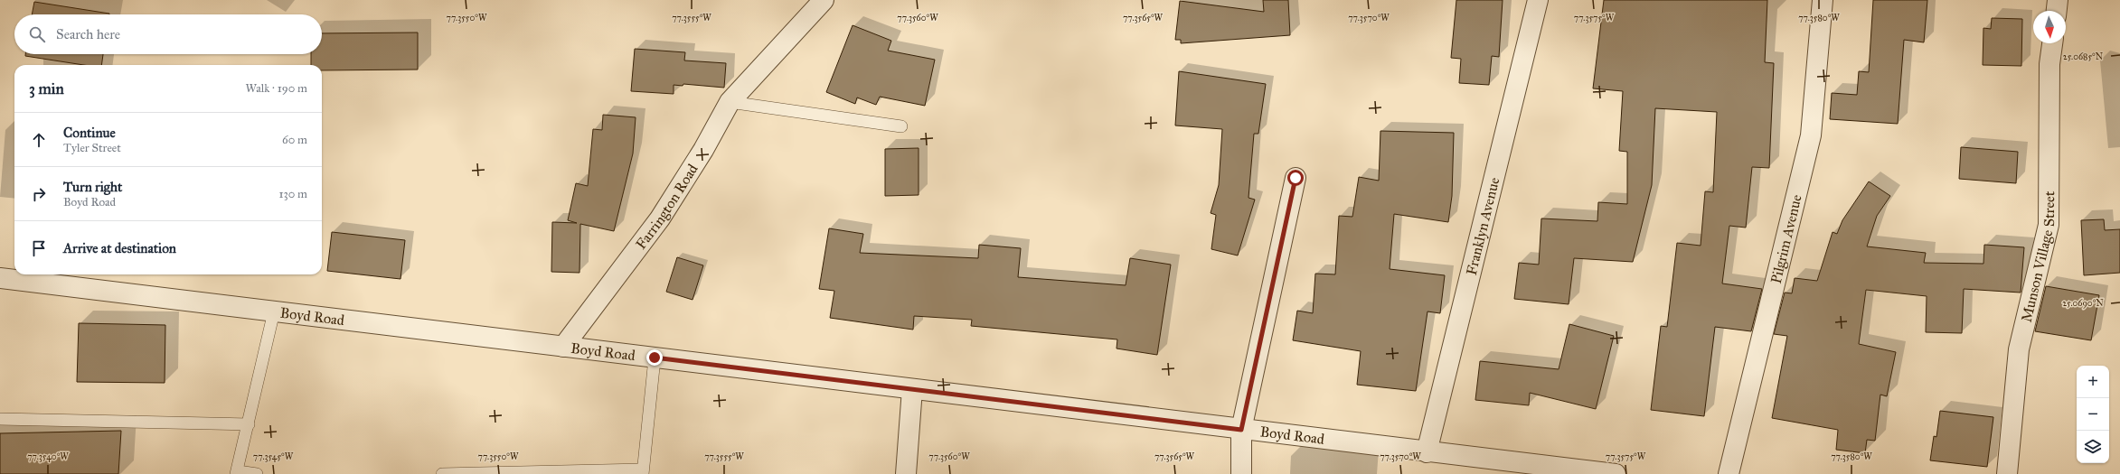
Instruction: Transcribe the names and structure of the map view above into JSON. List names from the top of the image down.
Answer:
{
  "streets": {
    "street": [
      "Farrington Road",
      "Franklyn Avenue",
      "Pilgrim Avenue",
      "Munson Village Street",
      "Boyd Road"
    ]
  },
  "crossings": [
    ["Farrington Road", "Boyd Road"],
    ["Franklyn Avenue", "Boyd Road"]
  ],
  "north": "bottom",
  "page": {
    "search": "Search here",
    "heading": ["3 min", "Walk · 190 m"],
    "list": [
      ["Continue", "Tyler Street", "60 m"],
      ["Turn right", "Boyd Road", "130 m"],
      "Arrive at destination"
    ],
    "map_buttons": ["+", "−"]
  },
  "coordinates": [
    "77.3550°W",
    "77.3555°W",
    "77.3560°W",
    "77.3565°W",
    "77.3570°W",
    "77.3575°W",
    "77.3580°W",
    "25.0685°N",
    "25.0690°N",
    "77.3540°W",
    "77.3545°W"
  ]
}
